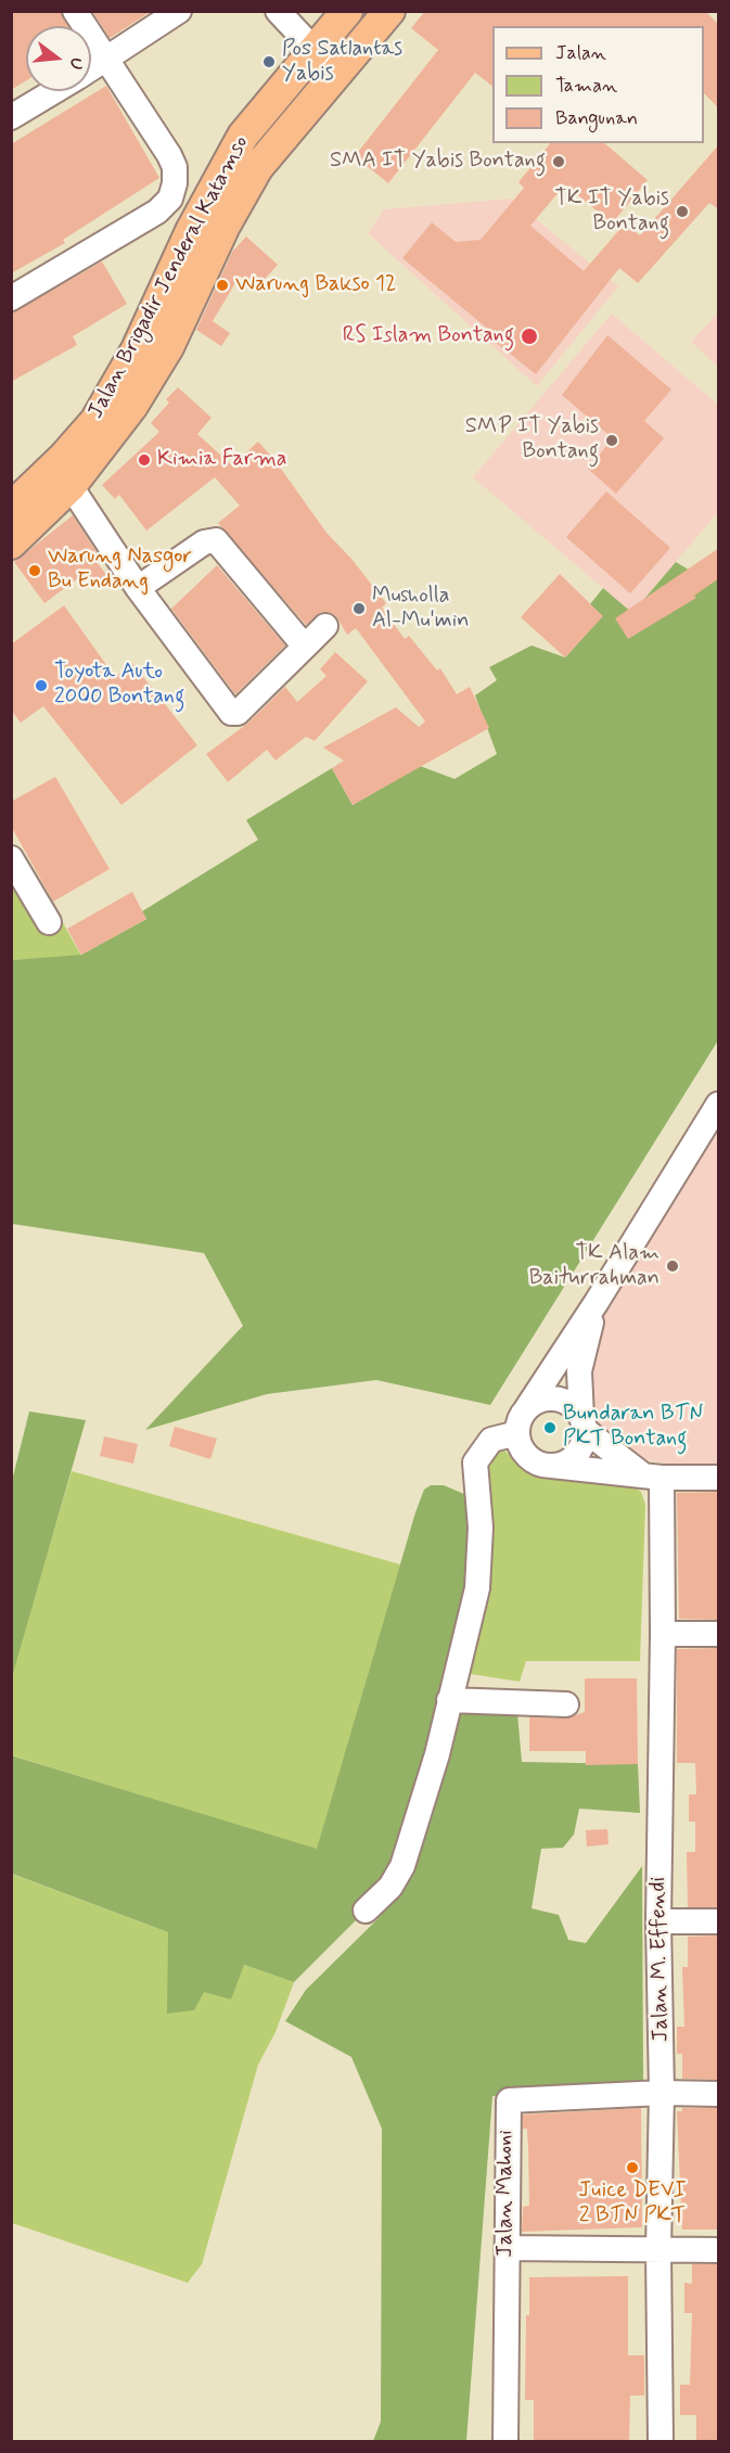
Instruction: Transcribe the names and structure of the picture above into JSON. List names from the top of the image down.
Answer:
{
  "streets": {
    "main road": ["Jalan Brigadir Jenderal Katamso"],
    "street": ["Jalan M. Effendi", "Jalan Mahoni"]
  },
  "crossings": [
    ["Jalan M. Effendi", "Jalan Mahoni"]
  ],
  "places": [
    "Pos Satlantas Yabis",
    "SMA IT Yabis Bontang",
    "TK IT Yabis Bontang",
    "Warung Bakso 12",
    "RS Islam Bontang",
    "SMP IT Yabis Bontang",
    "Kimia Farma",
    "Warung Nasgor Bu Endang",
    "Musholla Al-Mu'min",
    "Toyota Auto 2000 Bontang",
    "TK Alam Baiturrahman",
    "Bundaran BTN PKT Bontang",
    "Juice DEVI 2 BTN PKT"
  ],
  "legend": ["Jalan", "Taman", "Bangunan"],
  "north": "right"
}
